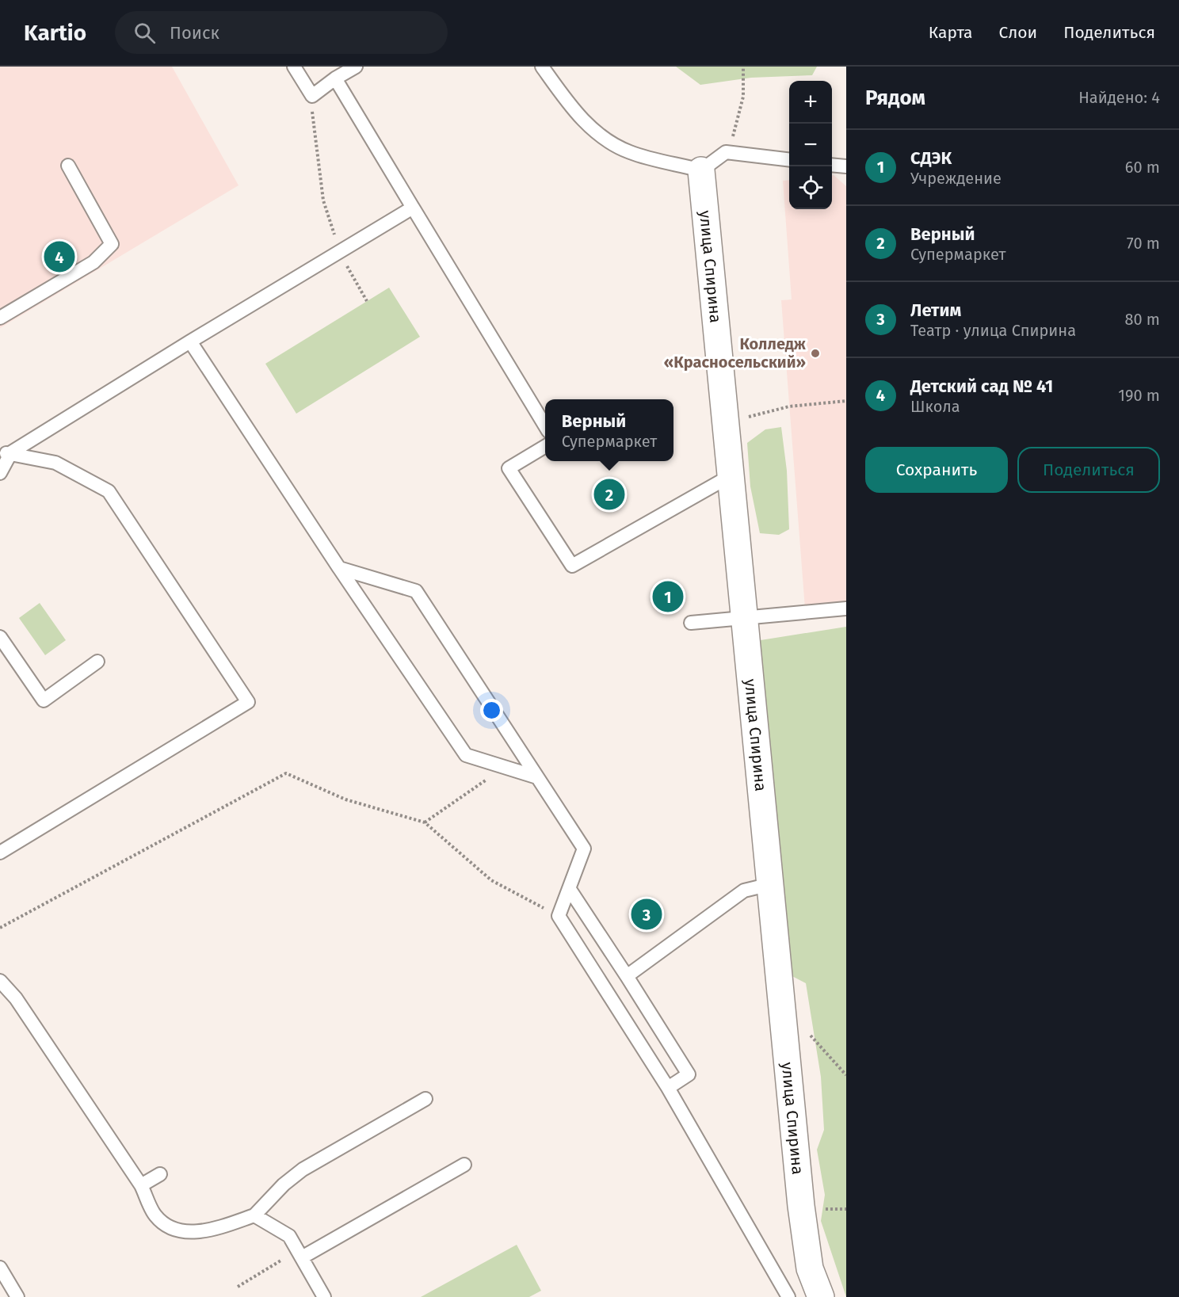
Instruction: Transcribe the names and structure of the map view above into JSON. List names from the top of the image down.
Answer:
{
  "streets": {
    "street": ["улица Спирина"]
  },
  "places": ["Колледж «Красносельский»"],
  "page": {
    "header": "Kartio",
    "search": "Поиск",
    "nav": ["Карта", "Слои", "Поделиться"],
    "heading": ["Рядом", "Найдено: 4"],
    "map_buttons": ["+", "−"],
    "list": [
      {
        "mark": "1",
        "name": "СДЭК",
        "note": "Учреждение",
        "value": "60 m"
      },
      {
        "mark": "2",
        "name": "Верный",
        "note": "Супермаркет",
        "value": "70 m"
      },
      {
        "mark": "3",
        "name": "Летим",
        "note": "Театр · улица Спирина",
        "value": "80 m"
      },
      {
        "mark": "4",
        "name": "Детский сад № 41",
        "note": "Школа",
        "value": "190 m"
      }
    ],
    "pins": [
      "4",
      "2",
      "1",
      "3"
    ],
    "popup": ["Верный", "Супермаркет"],
    "buttons": ["Сохранить", "Поделиться"]
  }
}
